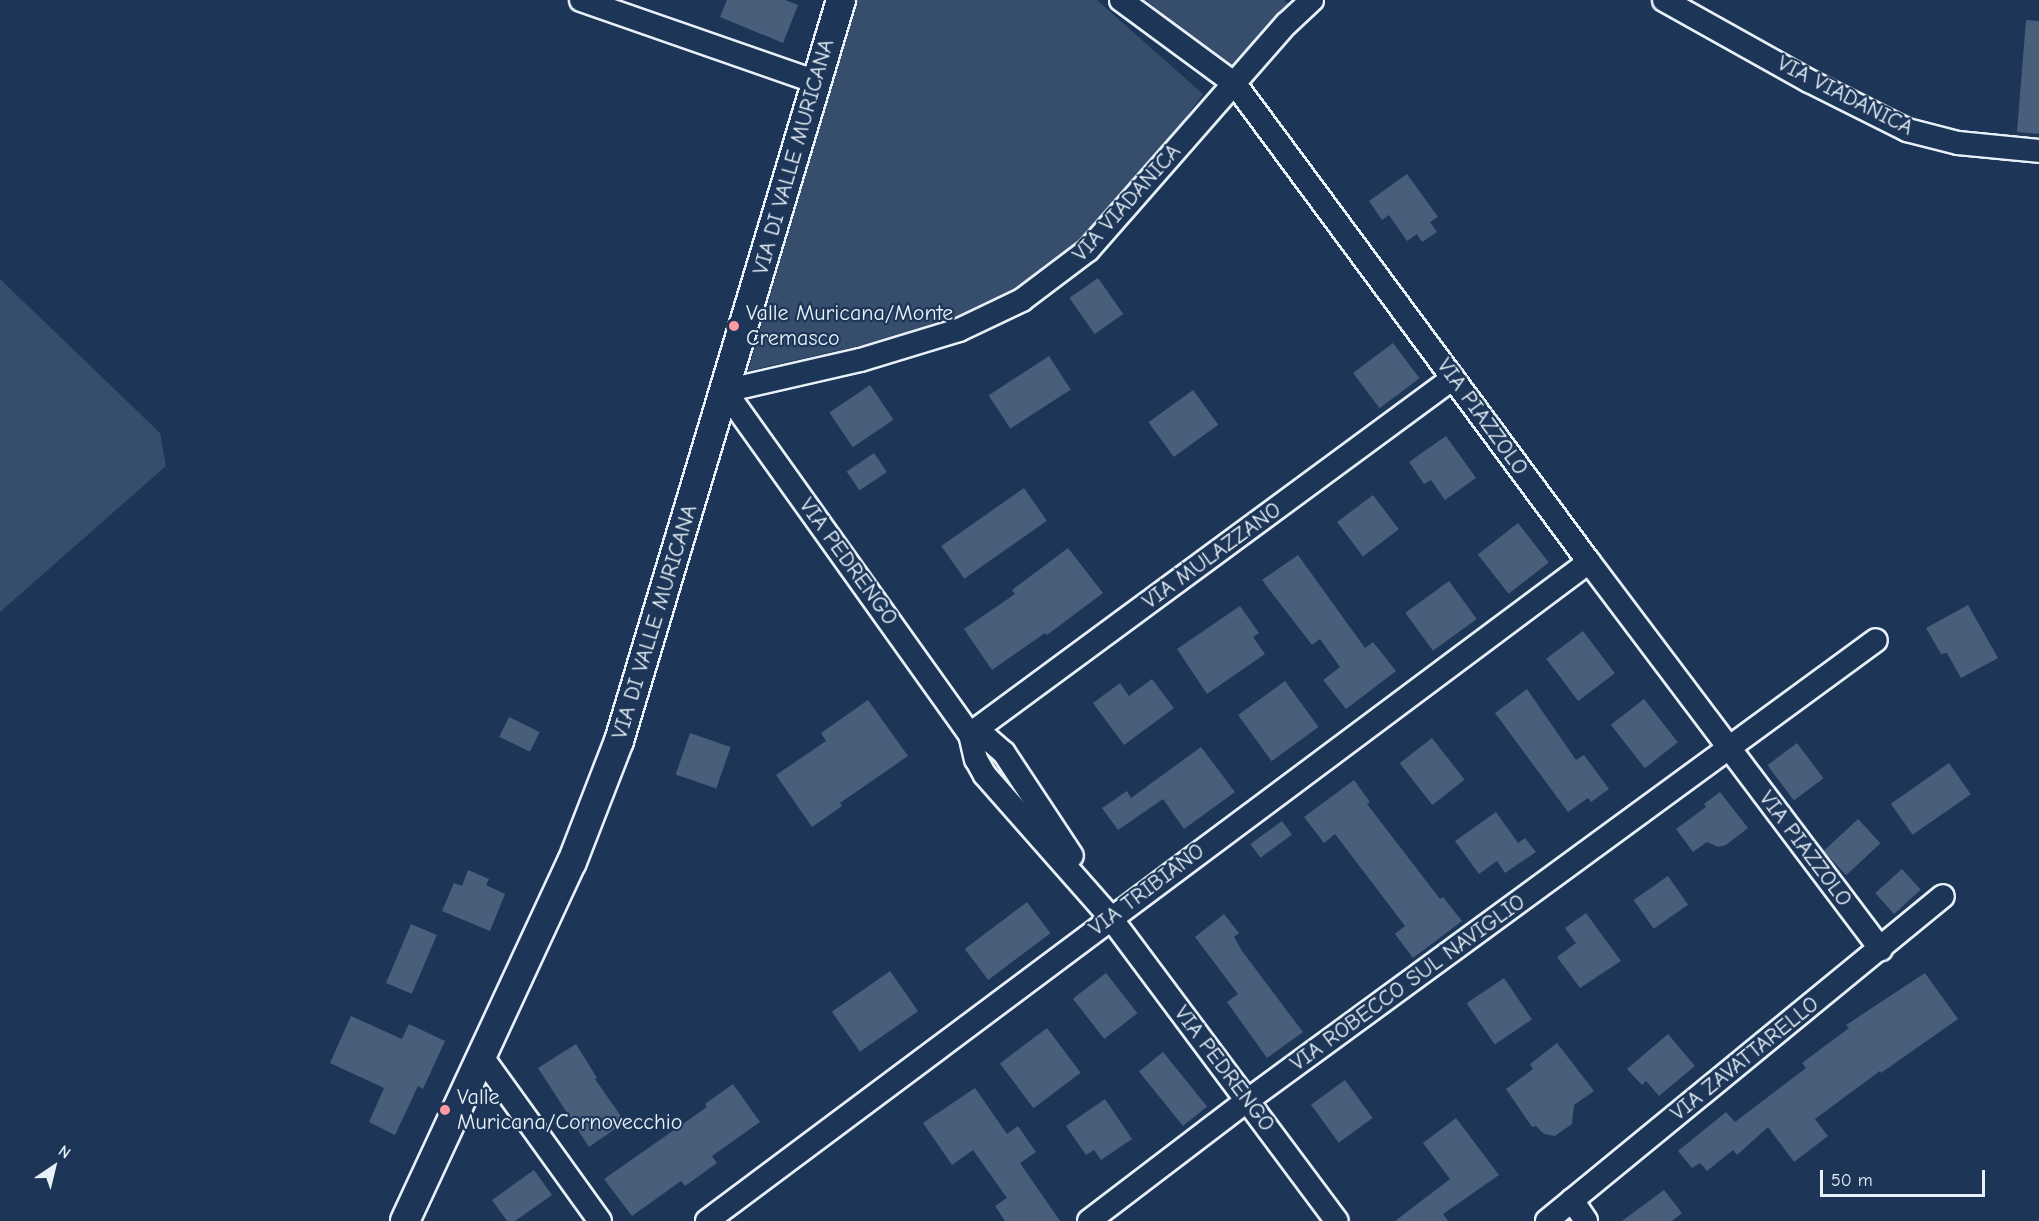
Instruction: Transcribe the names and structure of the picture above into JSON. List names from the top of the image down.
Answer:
{
  "streets": {
    "street": [
      "VIA VIADANICA",
      "VIA DI VALLE MURICANA",
      "VIA PIAZZOLO",
      "VIA MULAZZANO",
      "VIA PEDRENGO",
      "VIA TRIBIANO",
      "VIA ROBECCO SUL NAVIGLIO",
      "VIA ZAVATTARELLO"
    ]
  },
  "crossings": [
    ["VIA VIADANICA", "VIA DI VALLE MURICANA"],
    ["VIA VIADANICA", "VIA PIAZZOLO"],
    ["VIA VIADANICA", "VIA PEDRENGO"],
    ["VIA DI VALLE MURICANA", "VIA PEDRENGO"],
    ["VIA PIAZZOLO", "VIA MULAZZANO"],
    ["VIA PIAZZOLO", "VIA TRIBIANO"],
    ["VIA PIAZZOLO", "VIA ROBECCO SUL NAVIGLIO"],
    ["VIA PIAZZOLO", "VIA ZAVATTARELLO"],
    ["VIA MULAZZANO", "VIA PEDRENGO"],
    ["VIA PEDRENGO", "VIA TRIBIANO"],
    ["VIA PEDRENGO", "VIA ROBECCO SUL NAVIGLIO"]
  ],
  "places": ["Valle Muricana/Monte Cremasco", "Valle Muricana/Cornovecchio"],
  "scale_bar": "50 m",
  "north": "top right"
}
